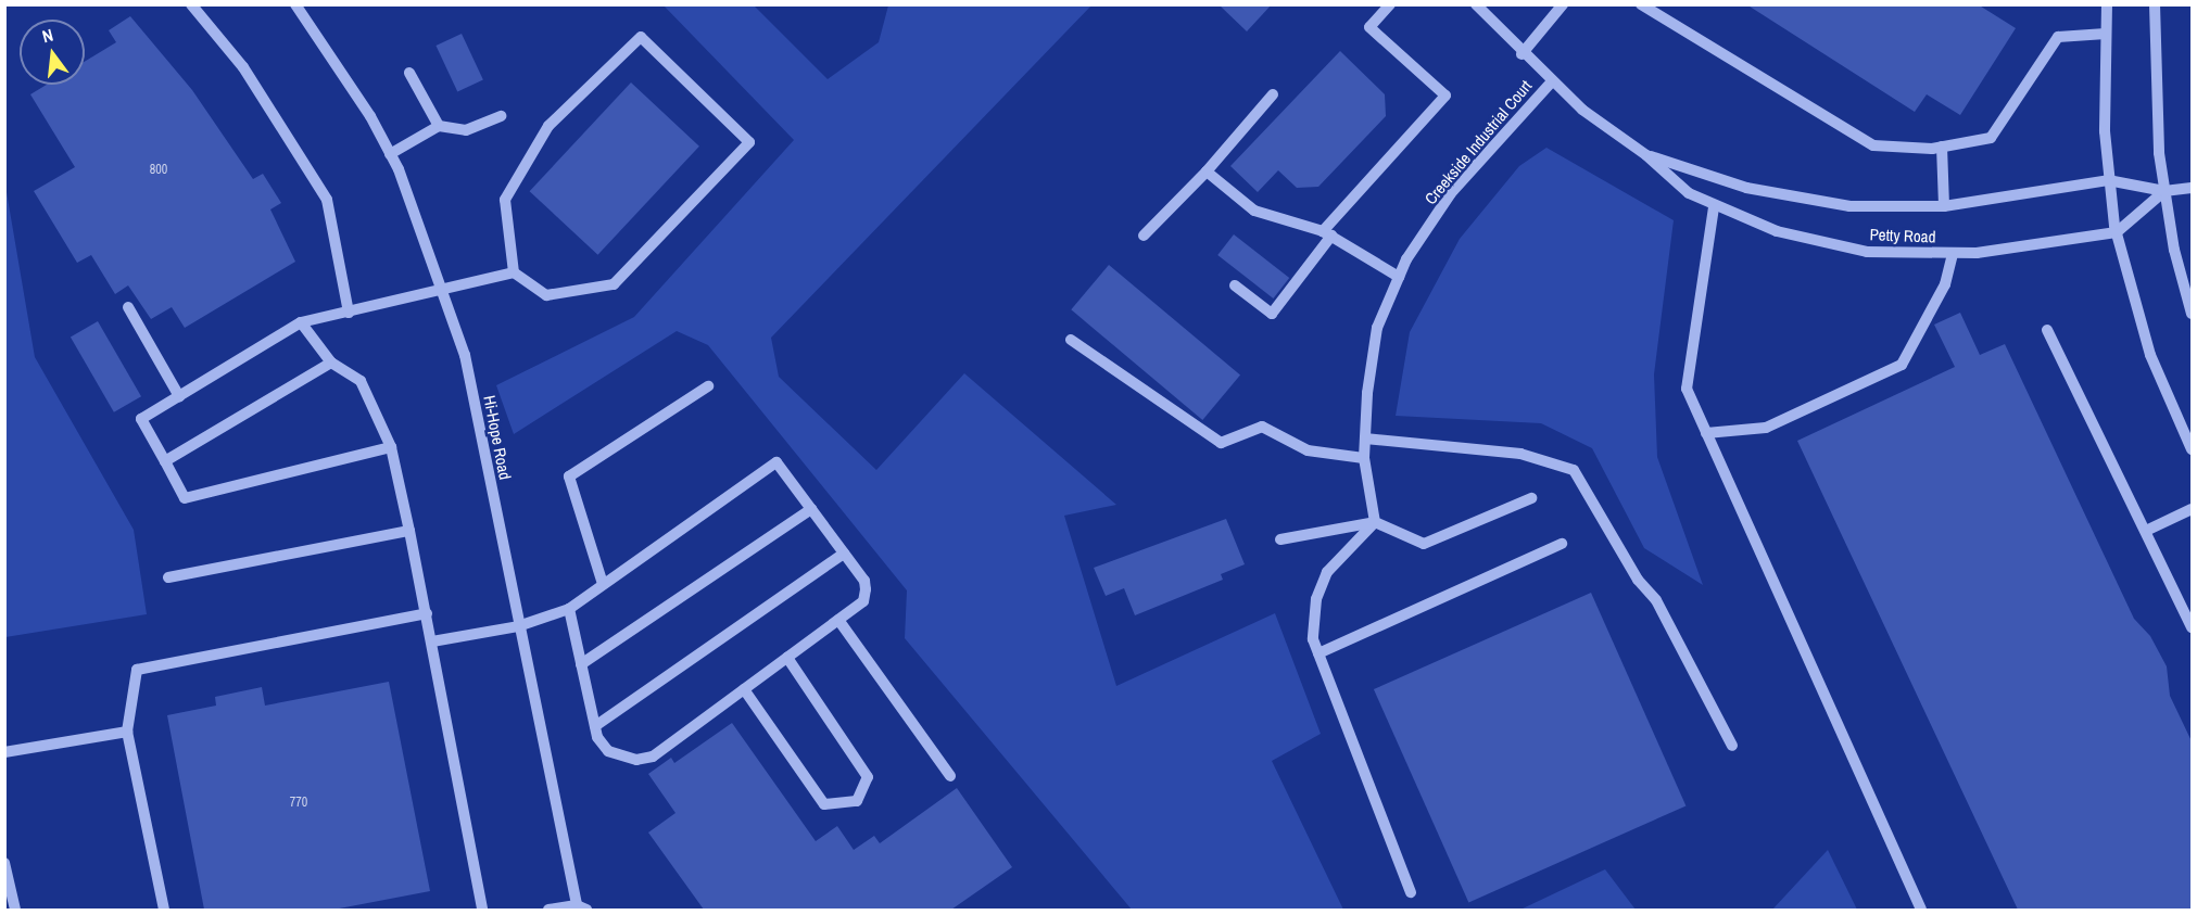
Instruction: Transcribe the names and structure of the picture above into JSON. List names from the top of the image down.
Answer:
{
  "streets": {
    "street": ["Creekside Industrial Court", "Petty Road", "Hi-Hope Road"]
  },
  "crossings": [
    ["Creekside Industrial Court", "Petty Road"]
  ],
  "house_numbers": ["800", "770"],
  "north": "top"
}
